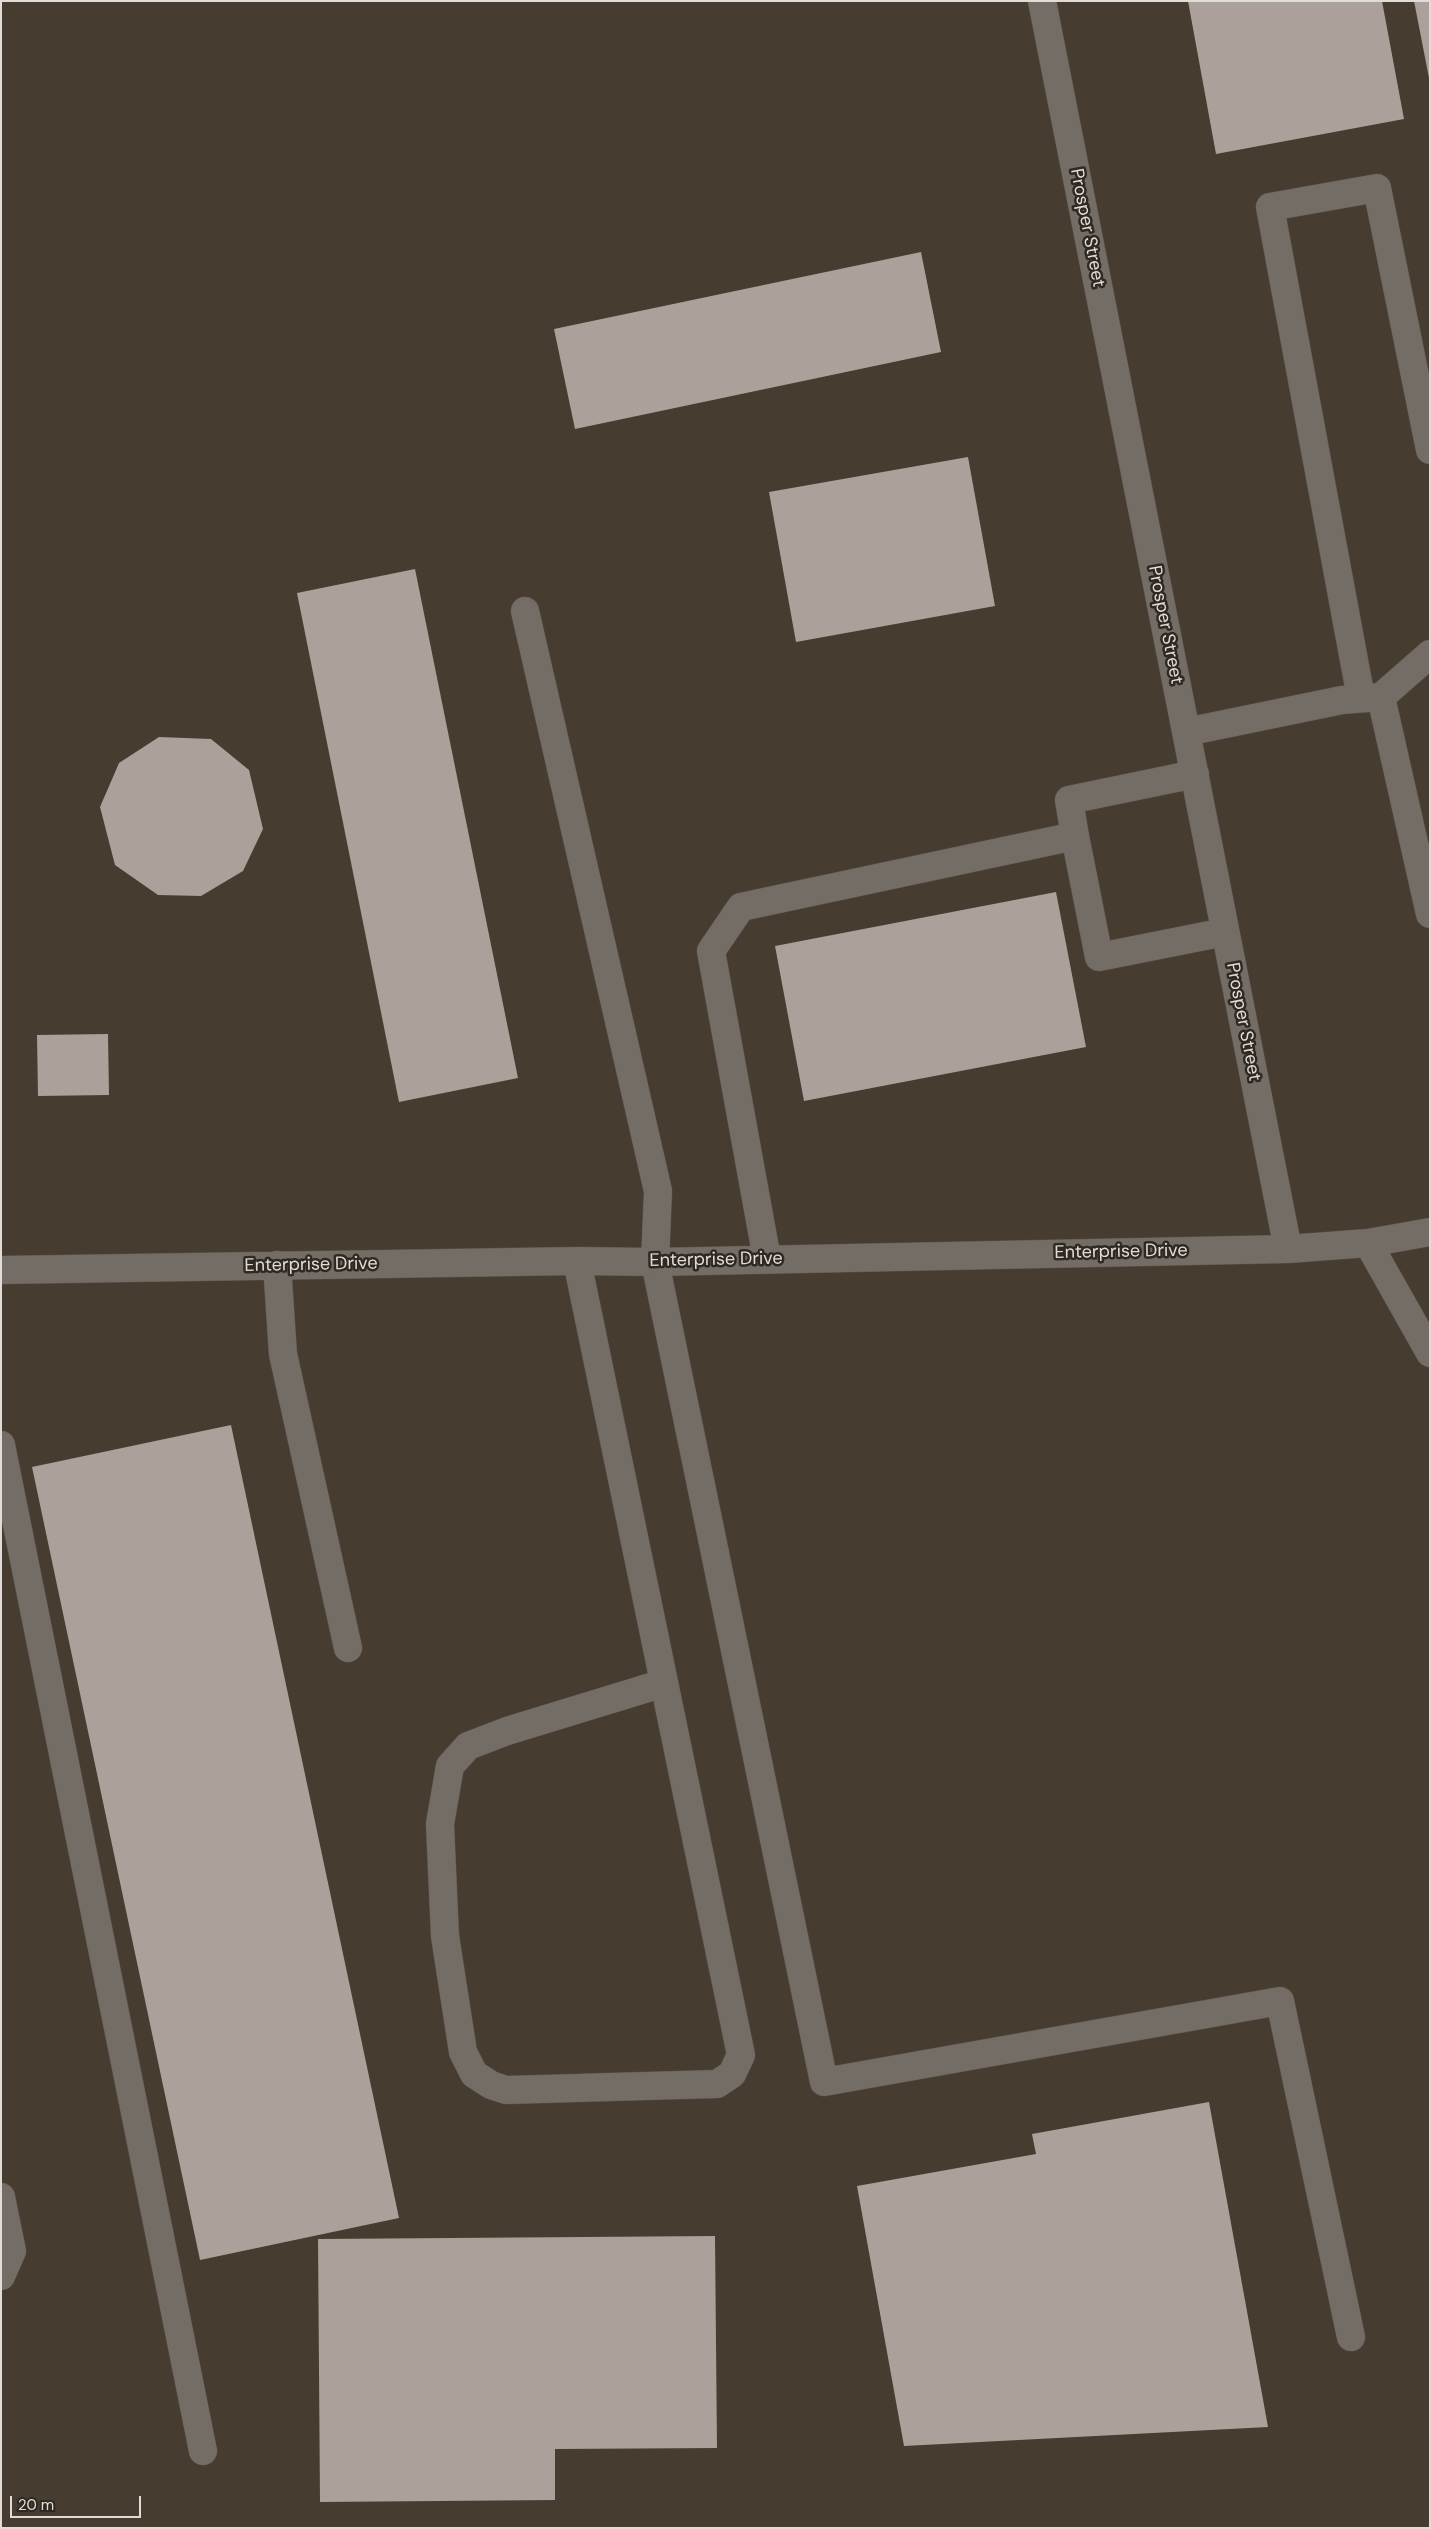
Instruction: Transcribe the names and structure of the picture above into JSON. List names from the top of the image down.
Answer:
{
  "streets": {
    "street": ["Prosper Street", "Enterprise Drive"]
  },
  "crossings": [
    ["Prosper Street", "Enterprise Drive"]
  ],
  "scale_bar": "20 m"
}
